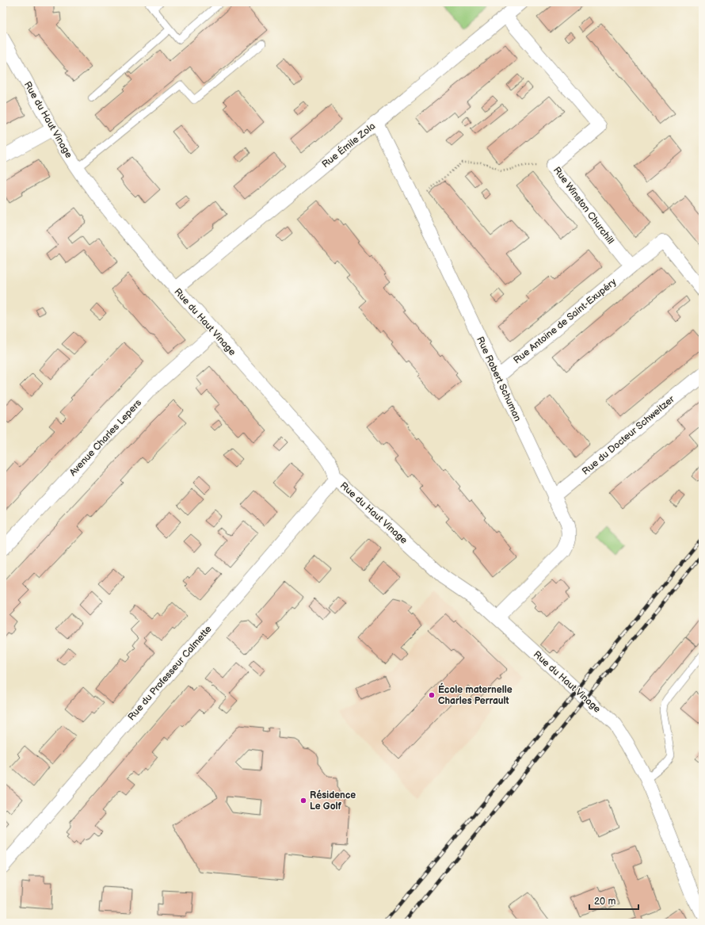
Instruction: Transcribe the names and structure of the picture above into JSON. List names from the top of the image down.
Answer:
{
  "streets": {
    "street": [
      "Rue du Haut Vinage",
      "Rue Émile Zola",
      "Rue Winston Churchill",
      "Rue Antoine de Saint-Exupéry",
      "Rue Robert Schuman",
      "Rue du Docteur Schweitzer",
      "Avenue Charles Lepers",
      "Rue du Professeur Calmette"
    ]
  },
  "crossings": [
    ["Rue du Haut Vinage", "Rue Émile Zola"],
    ["Rue du Haut Vinage", "Rue Robert Schuman"],
    ["Rue du Haut Vinage", "Avenue Charles Lepers"],
    ["Rue du Haut Vinage", "Rue du Professeur Calmette"],
    ["Rue Émile Zola", "Rue Winston Churchill"],
    ["Rue Émile Zola", "Rue Robert Schuman"],
    ["Rue Winston Churchill", "Rue Antoine de Saint-Exupéry"],
    ["Rue Antoine de Saint-Exupéry", "Rue Robert Schuman"],
    ["Rue Robert Schuman", "Rue du Docteur Schweitzer"]
  ],
  "places": ["École maternelle Charles Perrault", "Résidence Le Golf"],
  "scale_bar": "20 m"
}
